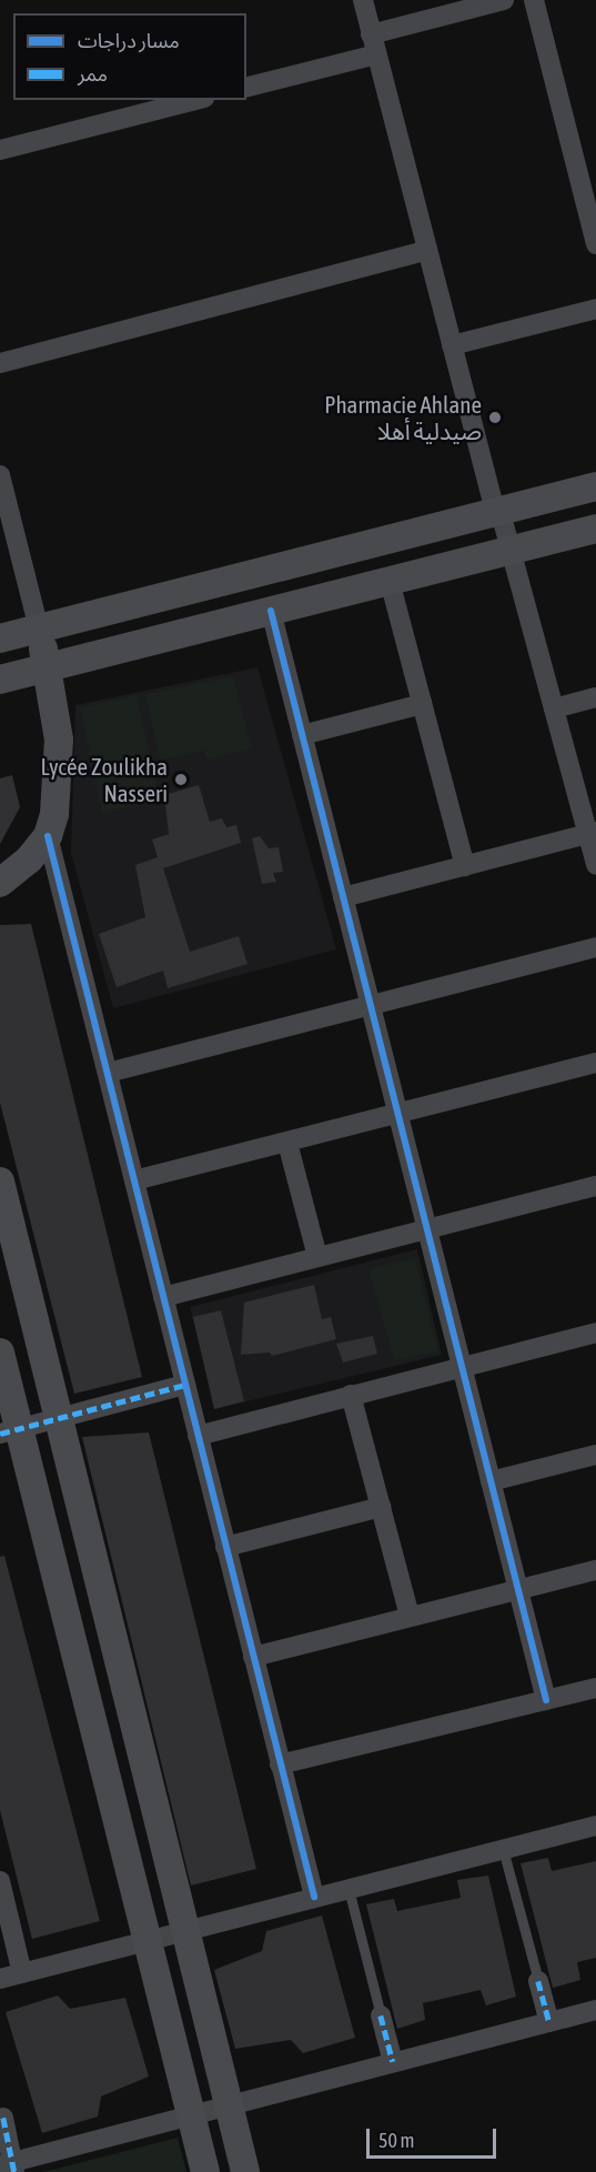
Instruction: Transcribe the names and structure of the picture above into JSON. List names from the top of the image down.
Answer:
{
  "places": ["Pharmacie Ahlane صيدلية أهلا", "Lycée Zoulikha Nasseri"],
  "legend": ["مسار دراجات", "ممر"],
  "scale_bar": "50 m"
}
